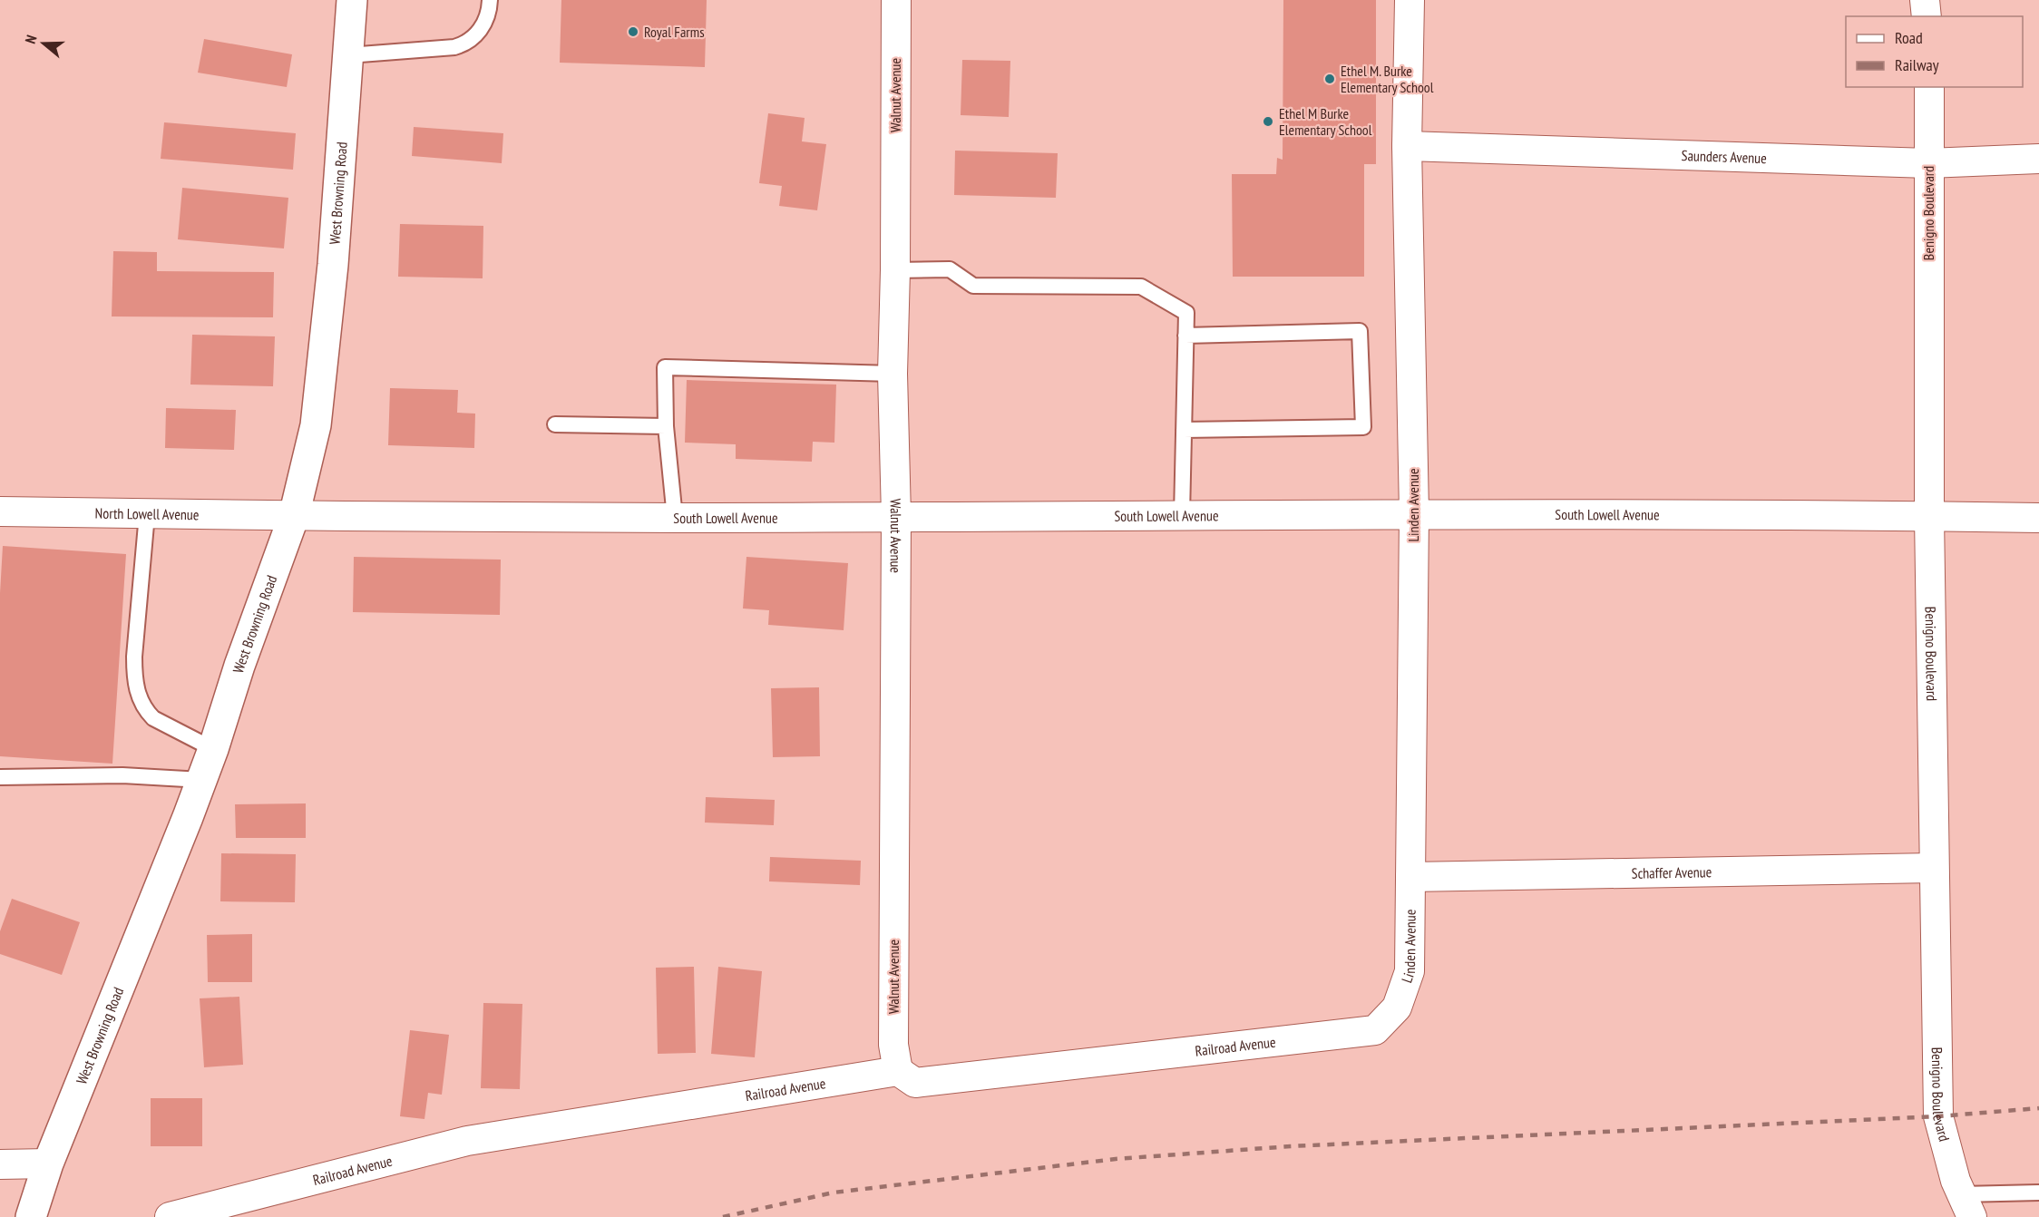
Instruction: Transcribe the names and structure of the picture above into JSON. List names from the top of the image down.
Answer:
{
  "streets": {
    "main road": ["West Browning Road"],
    "street": [
      "Walnut Avenue",
      "Saunders Avenue",
      "Benigno Boulevard",
      "Linden Avenue",
      "North Lowell Avenue",
      "South Lowell Avenue",
      "Schaffer Avenue",
      "Railroad Avenue"
    ]
  },
  "crossings": [
    ["Walnut Avenue", "South Lowell Avenue"],
    ["Walnut Avenue", "Railroad Avenue"],
    ["Saunders Avenue", "Benigno Boulevard"],
    ["Saunders Avenue", "Linden Avenue"],
    ["West Browning Road", "North Lowell Avenue"],
    ["West Browning Road", "South Lowell Avenue"],
    ["Benigno Boulevard", "South Lowell Avenue"],
    ["Benigno Boulevard", "Schaffer Avenue"],
    ["Linden Avenue", "South Lowell Avenue"],
    ["Linden Avenue", "Schaffer Avenue"],
    ["Linden Avenue", "Railroad Avenue"],
    ["North Lowell Avenue", "South Lowell Avenue"]
  ],
  "places": ["Royal Farms", "Ethel M. Burke Elementary School", "Ethel M Burke Elementary School"],
  "legend": ["Road", "Railway"],
  "north": "left"
}
